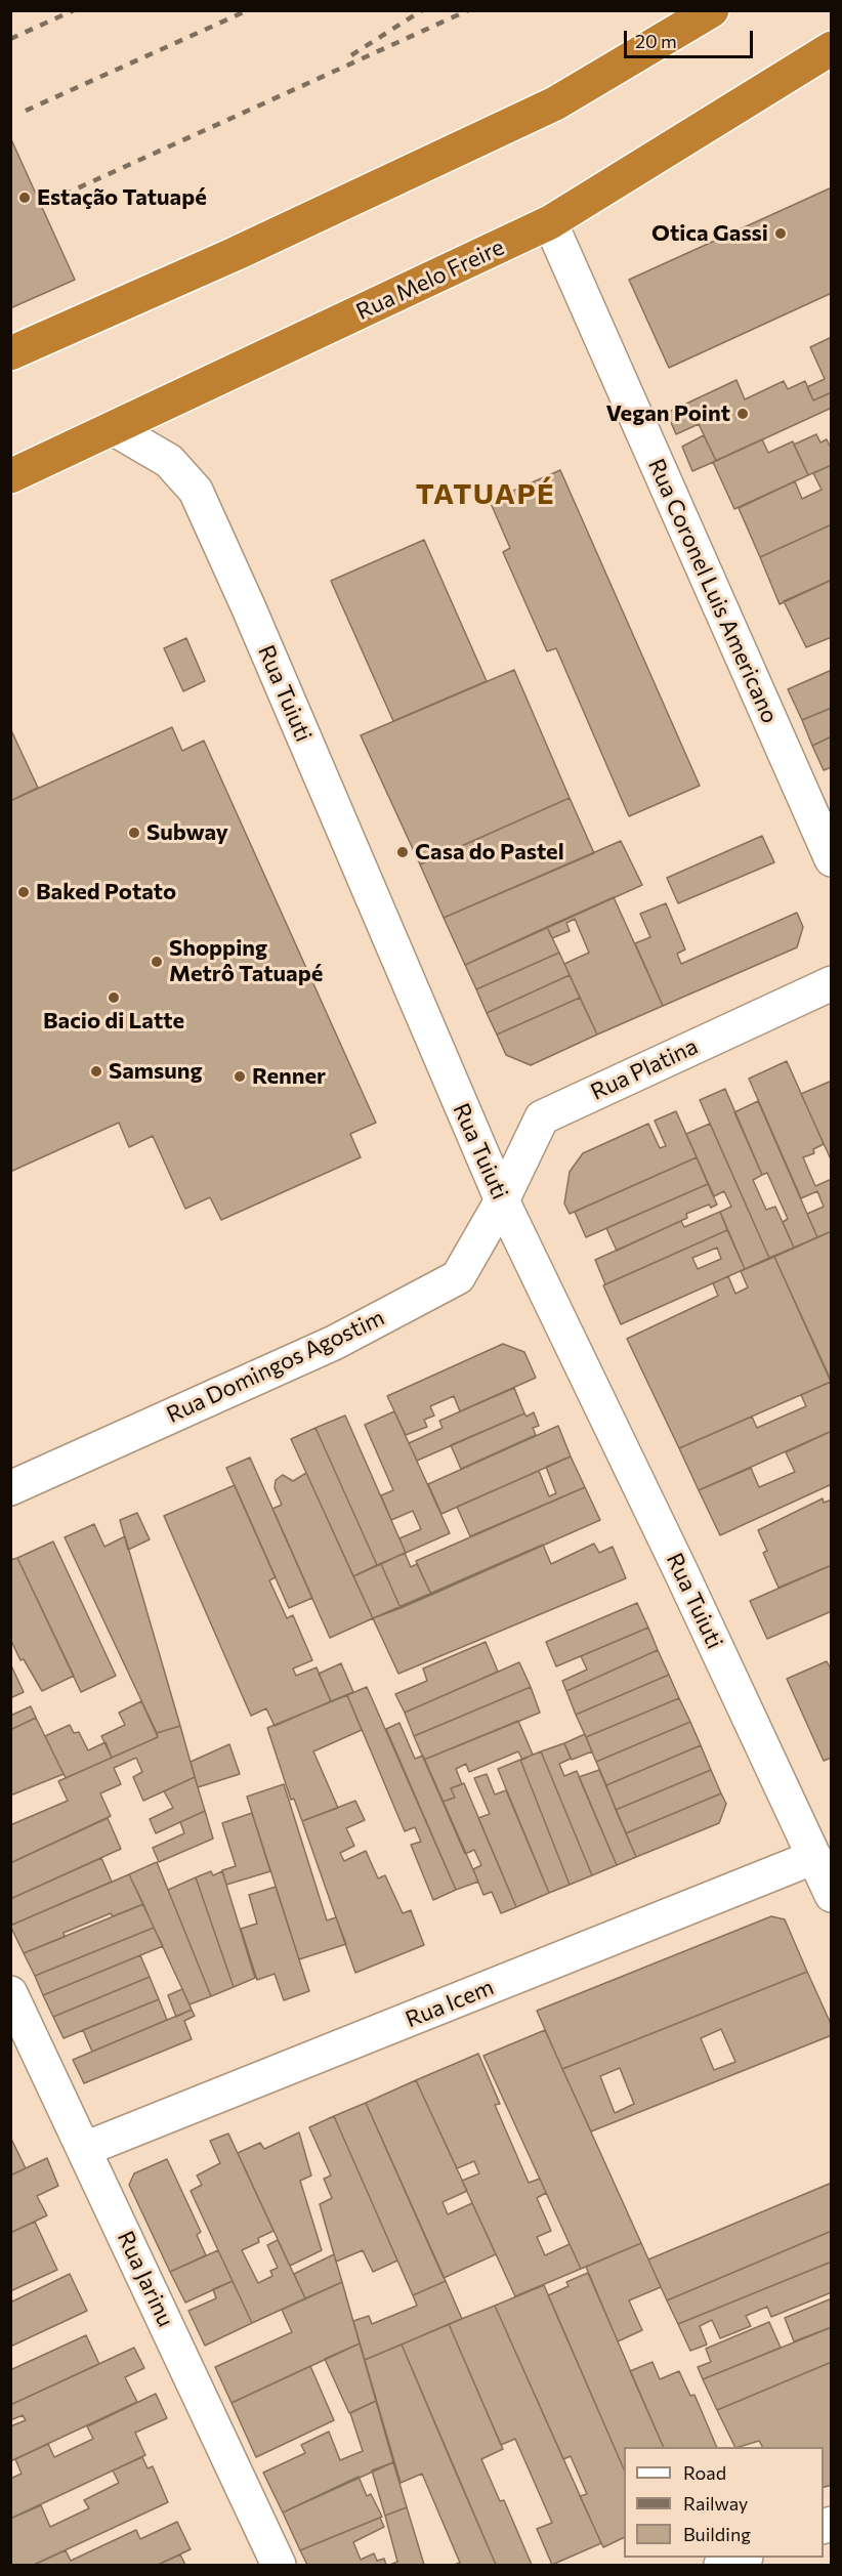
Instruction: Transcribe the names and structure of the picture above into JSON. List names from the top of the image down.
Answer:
{
  "streets": {
    "highway": ["Rua Melo Freire"],
    "street": [
      "Rua Coronel Luis Americano",
      "Rua Tuiuti",
      "Rua Platina",
      "Rua Domingos Agostim",
      "Rua Icem",
      "Rua Jarinu"
    ]
  },
  "crossings": [
    ["Rua Melo Freire", "Rua Coronel Luis Americano"],
    ["Rua Melo Freire", "Rua Tuiuti"],
    ["Rua Tuiuti", "Rua Platina"],
    ["Rua Tuiuti", "Rua Domingos Agostim"],
    ["Rua Tuiuti", "Rua Icem"],
    ["Rua Platina", "Rua Domingos Agostim"],
    ["Rua Icem", "Rua Jarinu"]
  ],
  "districts": ["TATUAPÉ"],
  "places": [
    "Estação Tatuapé",
    "Otica Gassi",
    "Vegan Point",
    "Subway",
    "Casa do Pastel",
    "Baked Potato",
    "Shopping Metrô Tatuapé",
    "Bacio di Latte",
    "Samsung",
    "Renner"
  ],
  "legend": ["Road", "Railway", "Building"],
  "scale_bar": "20 m"
}
